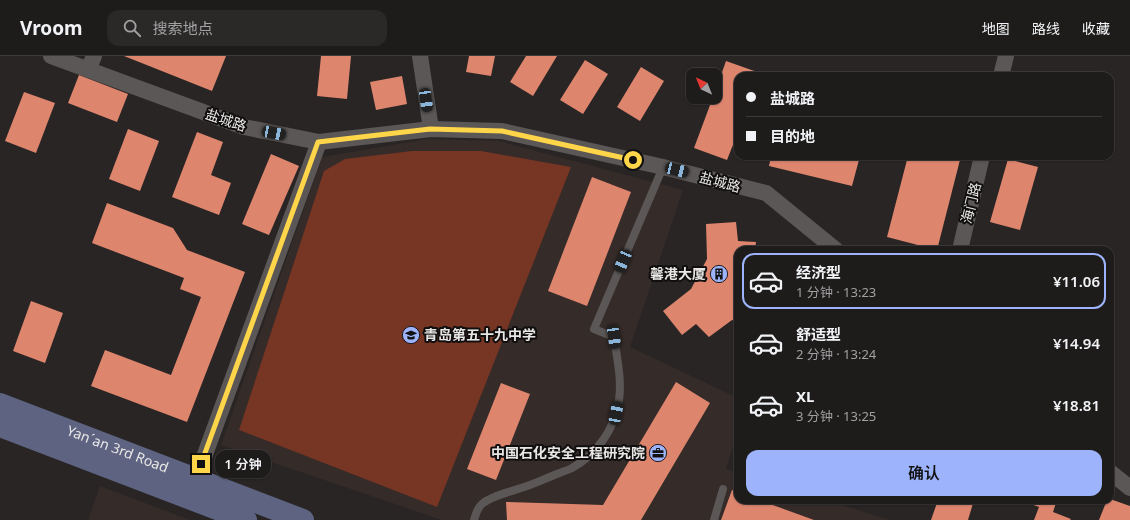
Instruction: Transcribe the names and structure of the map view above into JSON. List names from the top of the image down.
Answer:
{
  "streets": {
    "main road": ["Yan´an 3rd Road"],
    "street": ["盐城路", "海门路"]
  },
  "places": {
    "building": ["馨港大厦"],
    "school or university": ["青岛第五十九中学"],
    "office": ["中国石化安全工程研究院"]
  },
  "north": "top left",
  "page": {
    "header": "Vroom",
    "search": "搜索地点",
    "nav": ["地图", "路线", "收藏"],
    "banner": ["盐城路", "目的地"],
    "list": [
      {
        "name": "经济型",
        "note": "1 分钟 · 13:23",
        "value": "¥11.06"
      },
      {
        "name": "舒适型",
        "note": "2 分钟 · 13:24",
        "value": "¥14.94"
      },
      {
        "name": "XL",
        "note": "3 分钟 · 13:25",
        "value": "¥18.81"
      }
    ],
    "buttons": "确认",
    "bubble": "1 分钟"
  }
}
